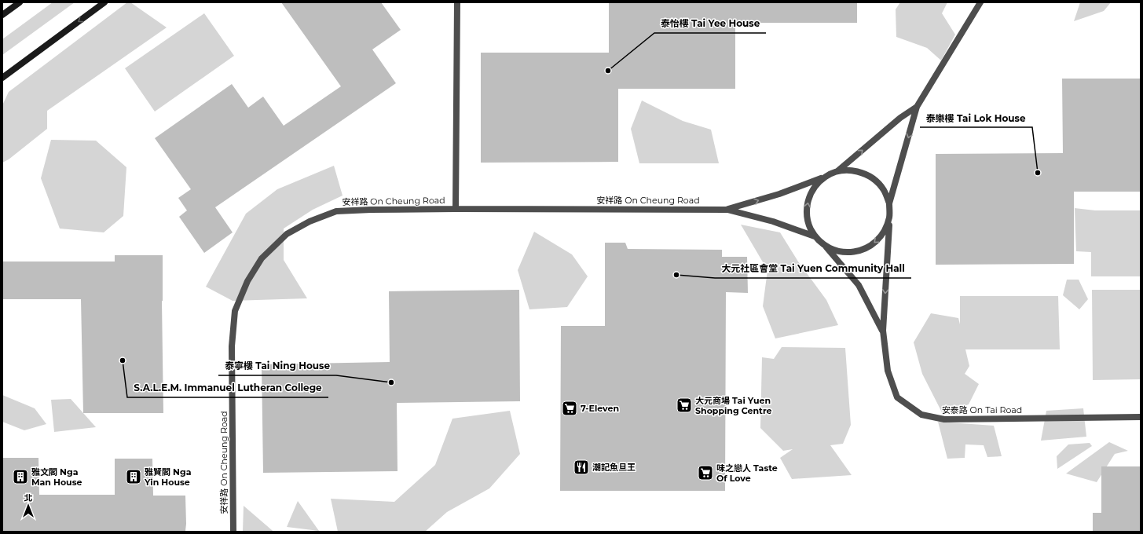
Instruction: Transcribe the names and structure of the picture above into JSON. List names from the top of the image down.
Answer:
{
  "streets": {
    "street": ["安祥路 On Cheung Road", "安泰路 On Tai Road"]
  },
  "crossings": [
    ["安祥路 On Cheung Road", "安泰路 On Tai Road"]
  ],
  "places": {
    "other": [
      "泰怡樓 Tai Yee House",
      "泰樂樓 Tai Lok House",
      "大元社區會堂 Tai Yuen Community Hall",
      "S.A.L.E.M. Immanuel Lutheran College",
      "泰寧樓 Tai Ning House"
    ],
    "supermarket": ["大元商場 Tai Yuen Shopping Centre", "7-Eleven", "味之戀人 Taste Of Love"],
    "restaurant": ["潮記魚旦王"],
    "building": ["雅文閣 Nga Man House", "雅賢閣 Nga Yin House"]
  },
  "north": "top"
}
